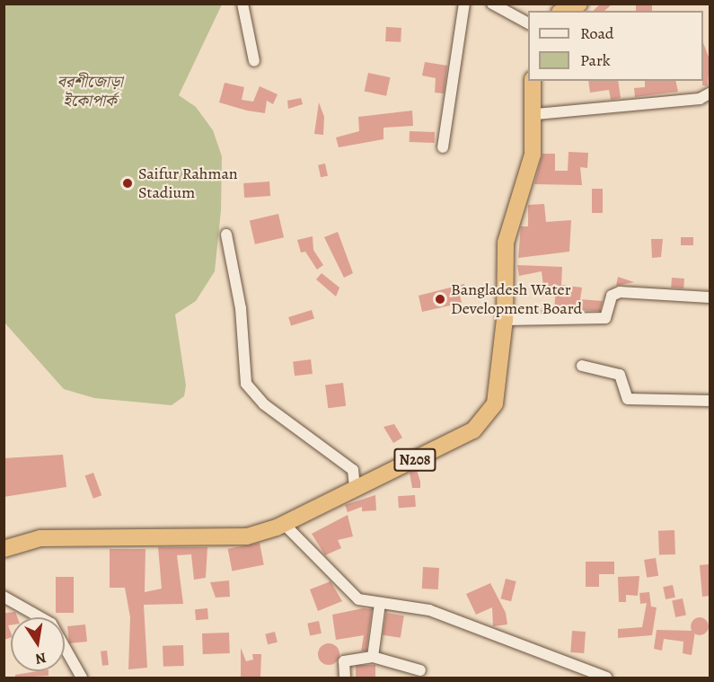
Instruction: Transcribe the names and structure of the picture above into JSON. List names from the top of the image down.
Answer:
{
  "streets": {
    "highway": ["N208"]
  },
  "parks": ["বরশীজোড়া ইকোপার্ক"],
  "places": ["Saifur Rahman Stadium", "Bangladesh Water Development Board"],
  "legend": ["Road", "Park"],
  "north": "bottom"
}
